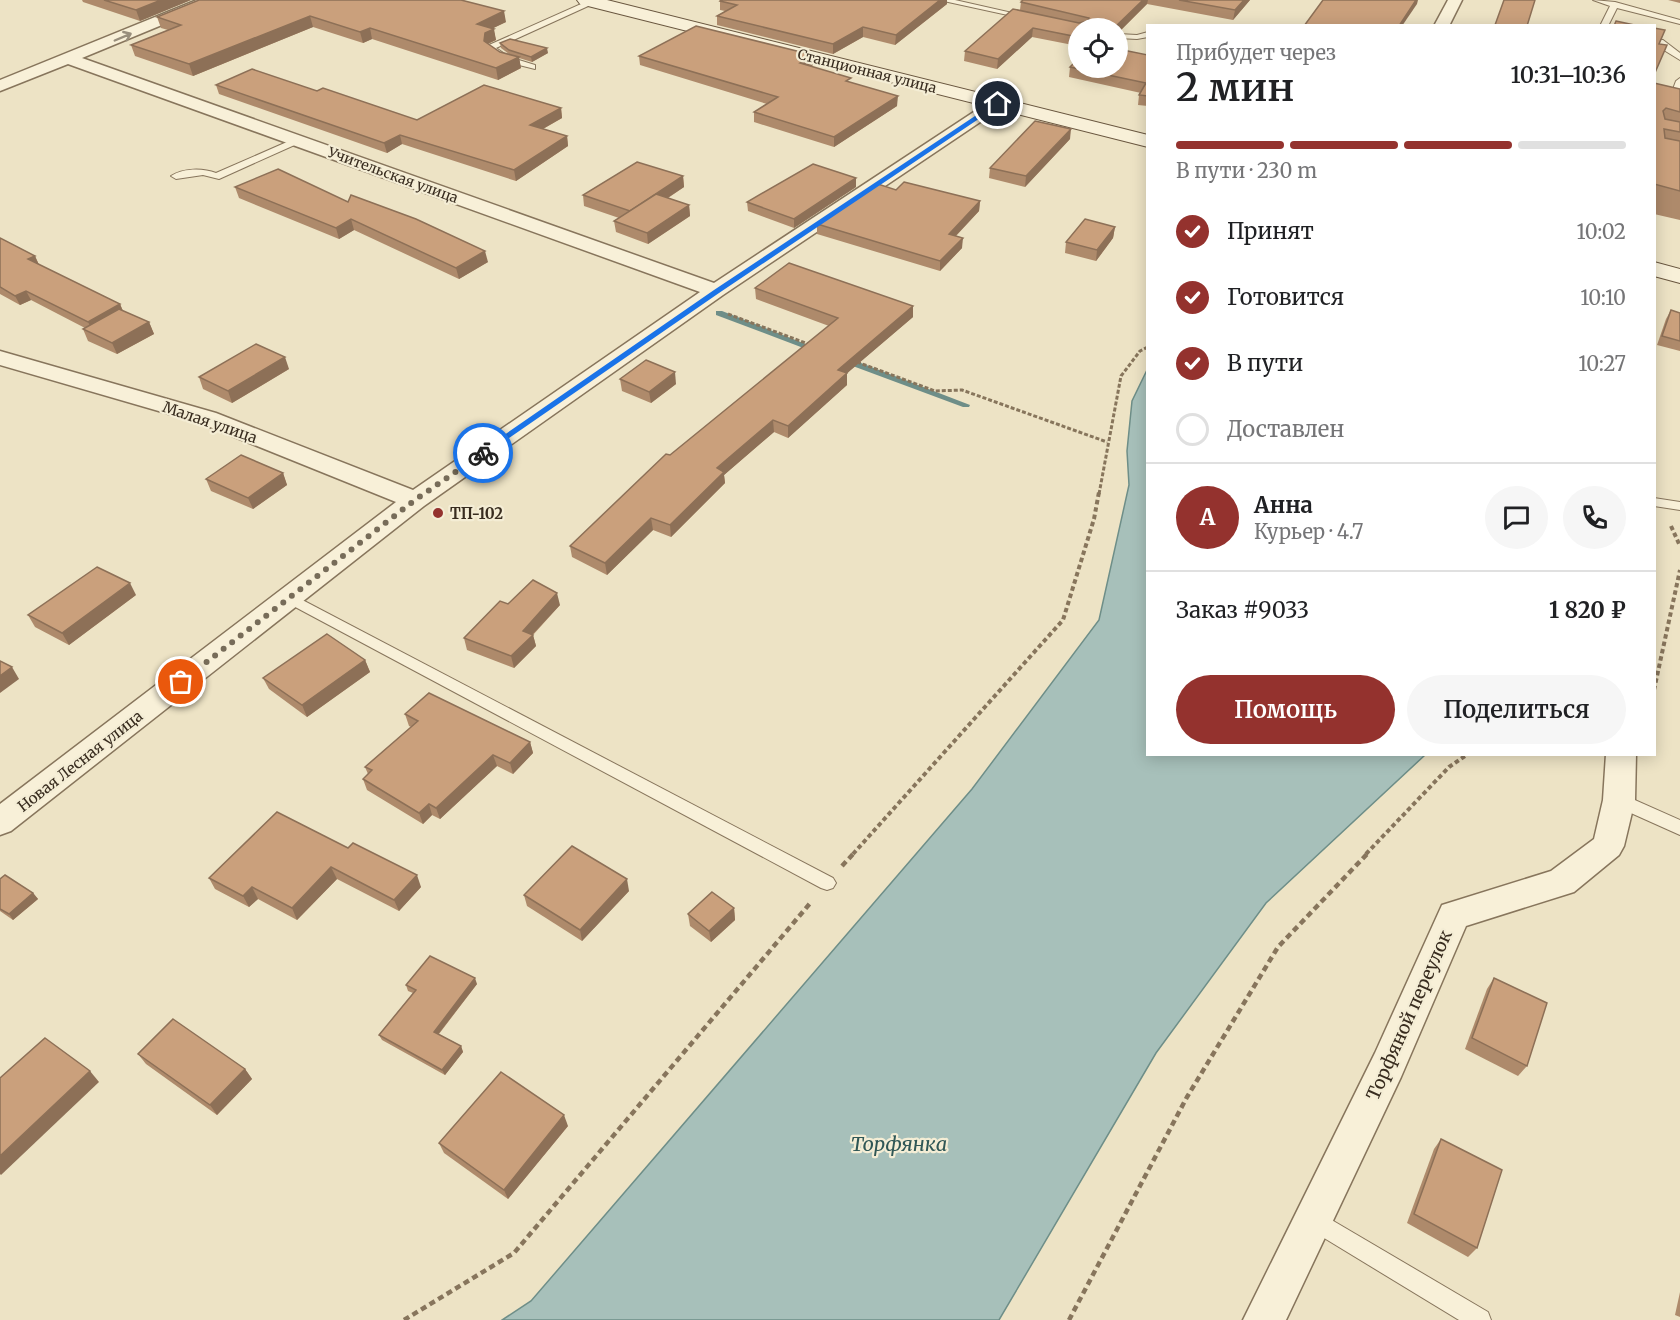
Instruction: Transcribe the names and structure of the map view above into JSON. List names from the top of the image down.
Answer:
{
  "streets": {
    "main road": ["Станционная улица"],
    "street": [
      "Учительская улица",
      "Малая улица",
      "Новая Лесная улица",
      "Торфяной переулок"
    ]
  },
  "crossings": [
    ["Станционная улица", "Новая Лесная улица"],
    ["Учительская улица", "Новая Лесная улица"],
    ["Малая улица", "Новая Лесная улица"]
  ],
  "water": ["Торфянка"],
  "places": ["ТП-102"],
  "page": {
    "heading": ["2 мин", "Прибудет через", "10:31–10:36"],
    "panel": [
      "Анна",
      "Курьер · 4.7",
      "Заказ #9033",
      "1 820 ₽"
    ],
    "bar": "В пути · 230 m",
    "list": [
      ["Принят", "10:02"],
      ["Готовится", "10:10"],
      ["В пути", "10:27"],
      "Доставлен"
    ],
    "round": "А",
    "buttons": ["Помощь", "Поделиться"]
  }
}
